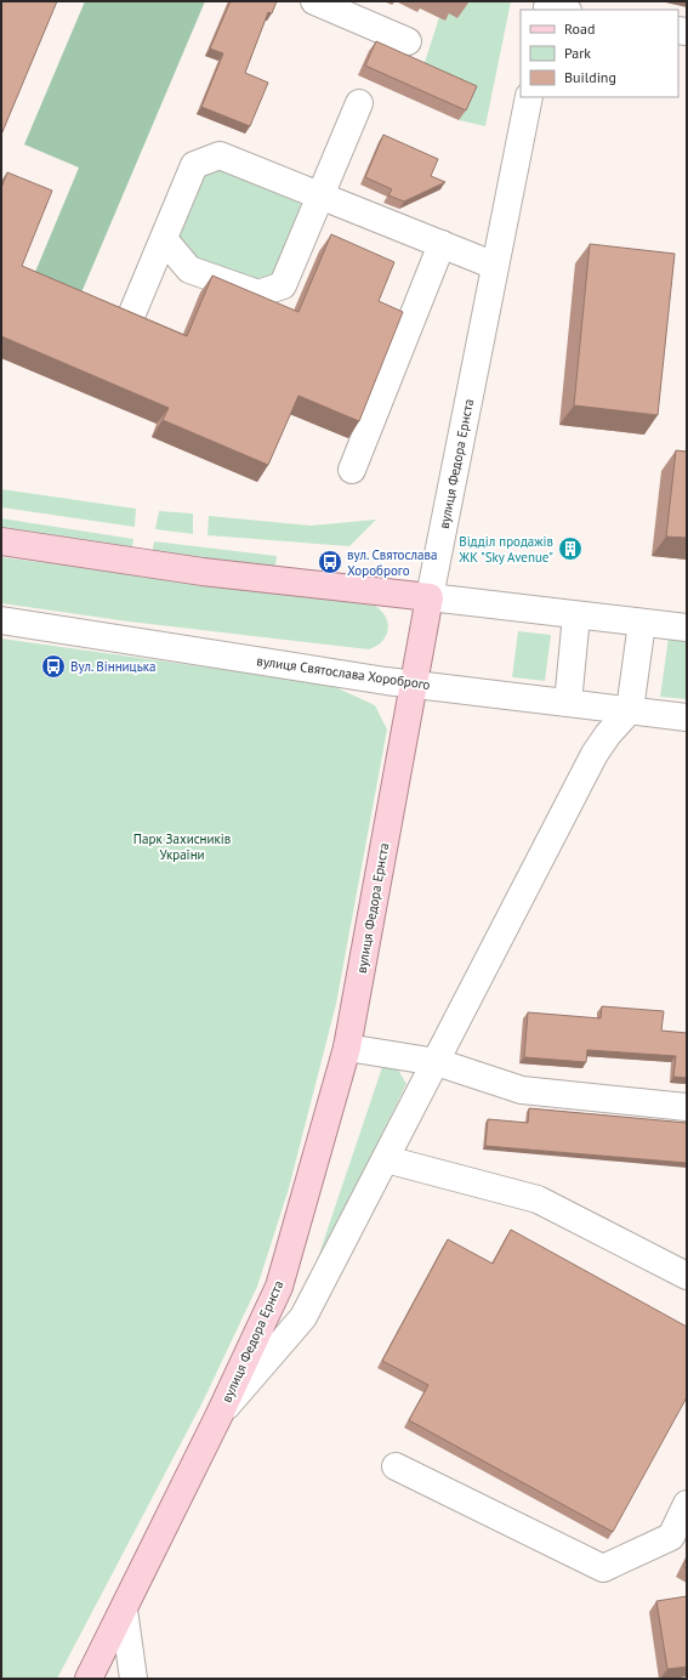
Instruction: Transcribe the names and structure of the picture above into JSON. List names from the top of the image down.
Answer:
{
  "streets": {
    "main road": ["вулиця Федора Ернста"],
    "street": ["вулиця Святослава Хороброго"]
  },
  "crossings": [
    ["вулиця Федора Ернста", "вулиця Святослава Хороброго"]
  ],
  "parks": ["Парк Захисників України"],
  "places": {
    "building": ["Відділ продажів ЖК \"Sky Avenue\""],
    "bus stop": ["вул. Святослава Хороброго", "Вул. Вінницька"]
  },
  "legend": ["Road", "Park", "Building"]
}
